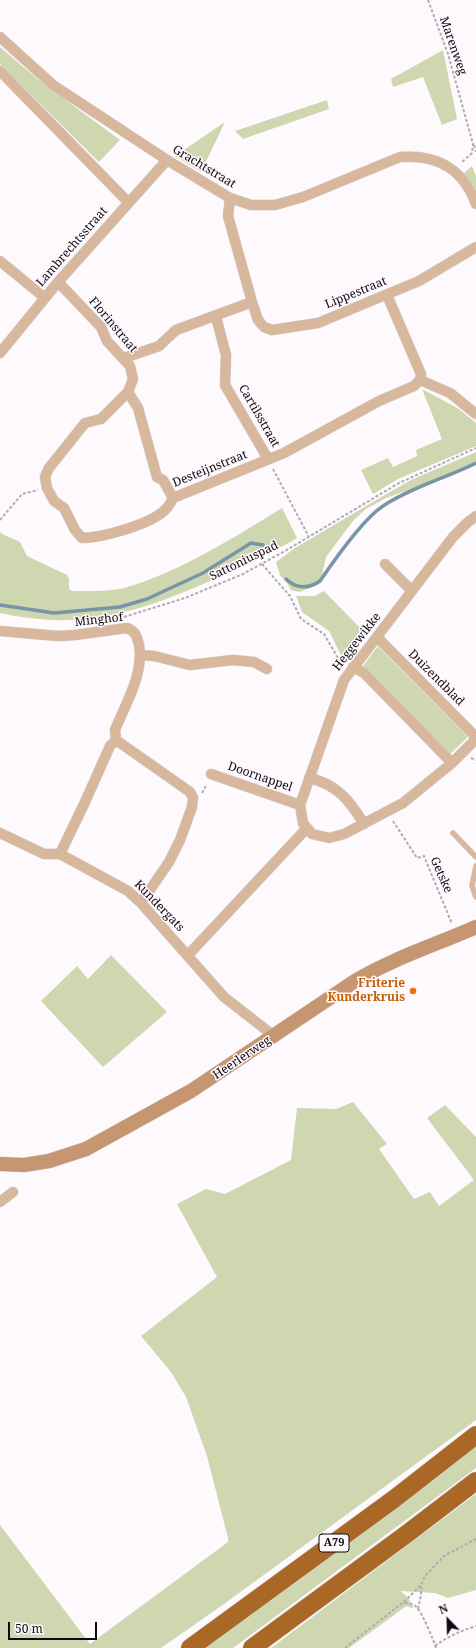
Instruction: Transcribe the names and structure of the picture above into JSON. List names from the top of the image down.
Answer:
{
  "streets": {
    "highway": ["A79"],
    "main road": ["Heerlerweg"],
    "street": [
      "Grachtstraat",
      "Lambrechtsstraat",
      "Lippestraat",
      "Florinstraat",
      "Cartilsstraat",
      "Desteijnstraat",
      "Minghof",
      "Heggewikke",
      "Duizendblad",
      "Doornappel",
      "Kundergats"
    ],
    "path": ["Marenweg", "Sattoniuspad", "Getske"]
  },
  "crossings": [
    ["Grachtstraat", "Lambrechtsstraat"],
    ["Lambrechtsstraat", "Florinstraat"],
    ["Cartilsstraat", "Desteijnstraat"],
    ["Minghof", "Kundergats"],
    ["Heggewikke", "Duizendblad"],
    ["Heggewikke", "Doornappel"],
    ["Getske", "Heerlerweg"],
    ["Kundergats", "Heerlerweg"]
  ],
  "places": ["Friterie Kunderkruis"],
  "scale_bar": "50 m",
  "north": "top left"
}
